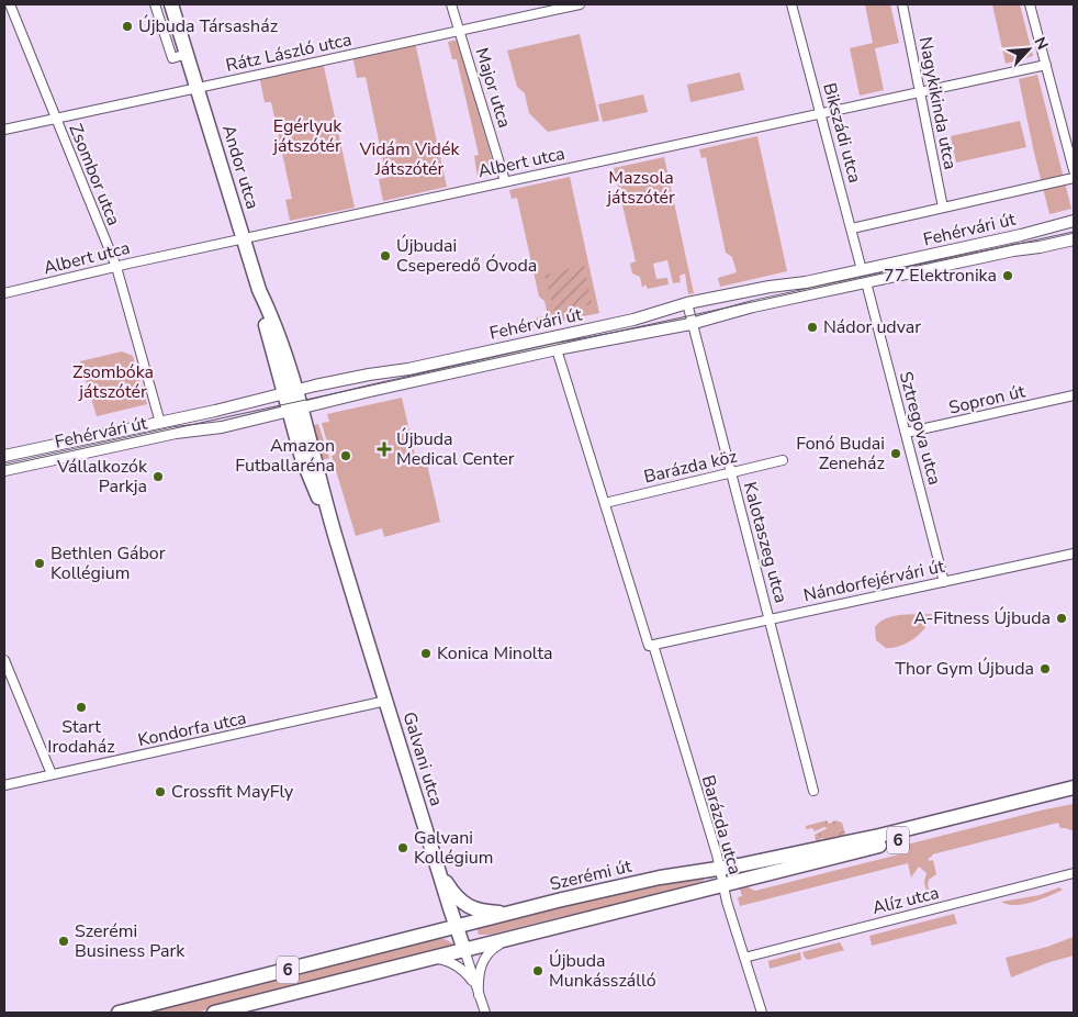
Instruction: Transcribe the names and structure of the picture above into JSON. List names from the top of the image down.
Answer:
{
  "streets": {
    "main road": [
      "Andor utca",
      "Galvani utca",
      "6",
      "Szerémi út"
    ],
    "street": [
      "Rátz László utca",
      "Major utca",
      "Nagykikinda utca",
      "Bikszádi utca",
      "Albert utca",
      "Zsombor utca",
      "Fehérvári út",
      "Sopron út",
      "Sztregova utca",
      "Barázda köz",
      "Kalotaszeg utca",
      "Nándorfejérvári út",
      "Kondorfa utca",
      "Barázda utca",
      "Alíz utca"
    ]
  },
  "crossings": [
    ["Rátz László utca", "Major utca"],
    ["Rátz László utca", "Andor utca"],
    ["Rátz László utca", "Zsombor utca"],
    ["Major utca", "Albert utca"],
    ["Nagykikinda utca", "Albert utca"],
    ["Nagykikinda utca", "Fehérvári út"],
    ["Bikszádi utca", "Albert utca"],
    ["Bikszádi utca", "Fehérvári út"],
    ["Albert utca", "Andor utca"],
    ["Albert utca", "Zsombor utca"],
    ["Andor utca", "Fehérvári út"],
    ["Andor utca", "Galvani utca"],
    ["Zsombor utca", "Fehérvári út"],
    ["Fehérvári út", "Sztregova utca"],
    ["Fehérvári út", "Kalotaszeg utca"],
    ["Fehérvári út", "Galvani utca"],
    ["Fehérvári út", "Barázda utca"],
    ["Sopron út", "Sztregova utca"],
    ["Sztregova utca", "Nándorfejérvári út"],
    ["Barázda köz", "Kalotaszeg utca"],
    ["Barázda köz", "Barázda utca"],
    ["Kalotaszeg utca", "Nándorfejérvári út"],
    ["Nándorfejérvári út", "Barázda utca"],
    ["Kondorfa utca", "Galvani utca"],
    ["Galvani utca", "6"],
    ["Galvani utca", "Szerémi út"],
    ["Barázda utca", "6"],
    ["Barázda utca", "Szerémi út"],
    ["Barázda utca", "Alíz utca"]
  ],
  "parks": [
    "Egérlyuk játszótér",
    "Vidám Vidék Játszótér",
    "Mazsola játszótér",
    "Zsombóka játszótér"
  ],
  "places": {
    "other": [
      "Újbuda Társasház",
      "Újbudai Cseperedő Óvoda",
      "77 Elektronika",
      "Nádor udvar",
      "Fonó Budai Zeneház",
      "Amazon Futballaréna",
      "Vállalkozók Parkja",
      "Bethlen Gábor Kollégium",
      "A-Fitness Újbuda",
      "Konica Minolta",
      "Thor Gym Újbuda",
      "Start Irodaház",
      "Crossfit MayFly",
      "Galvani Kollégium",
      "Szerémi Business Park",
      "Újbuda Munkásszálló"
    ],
    "health": ["Újbuda Medical Center"]
  },
  "north": "top right"
}
